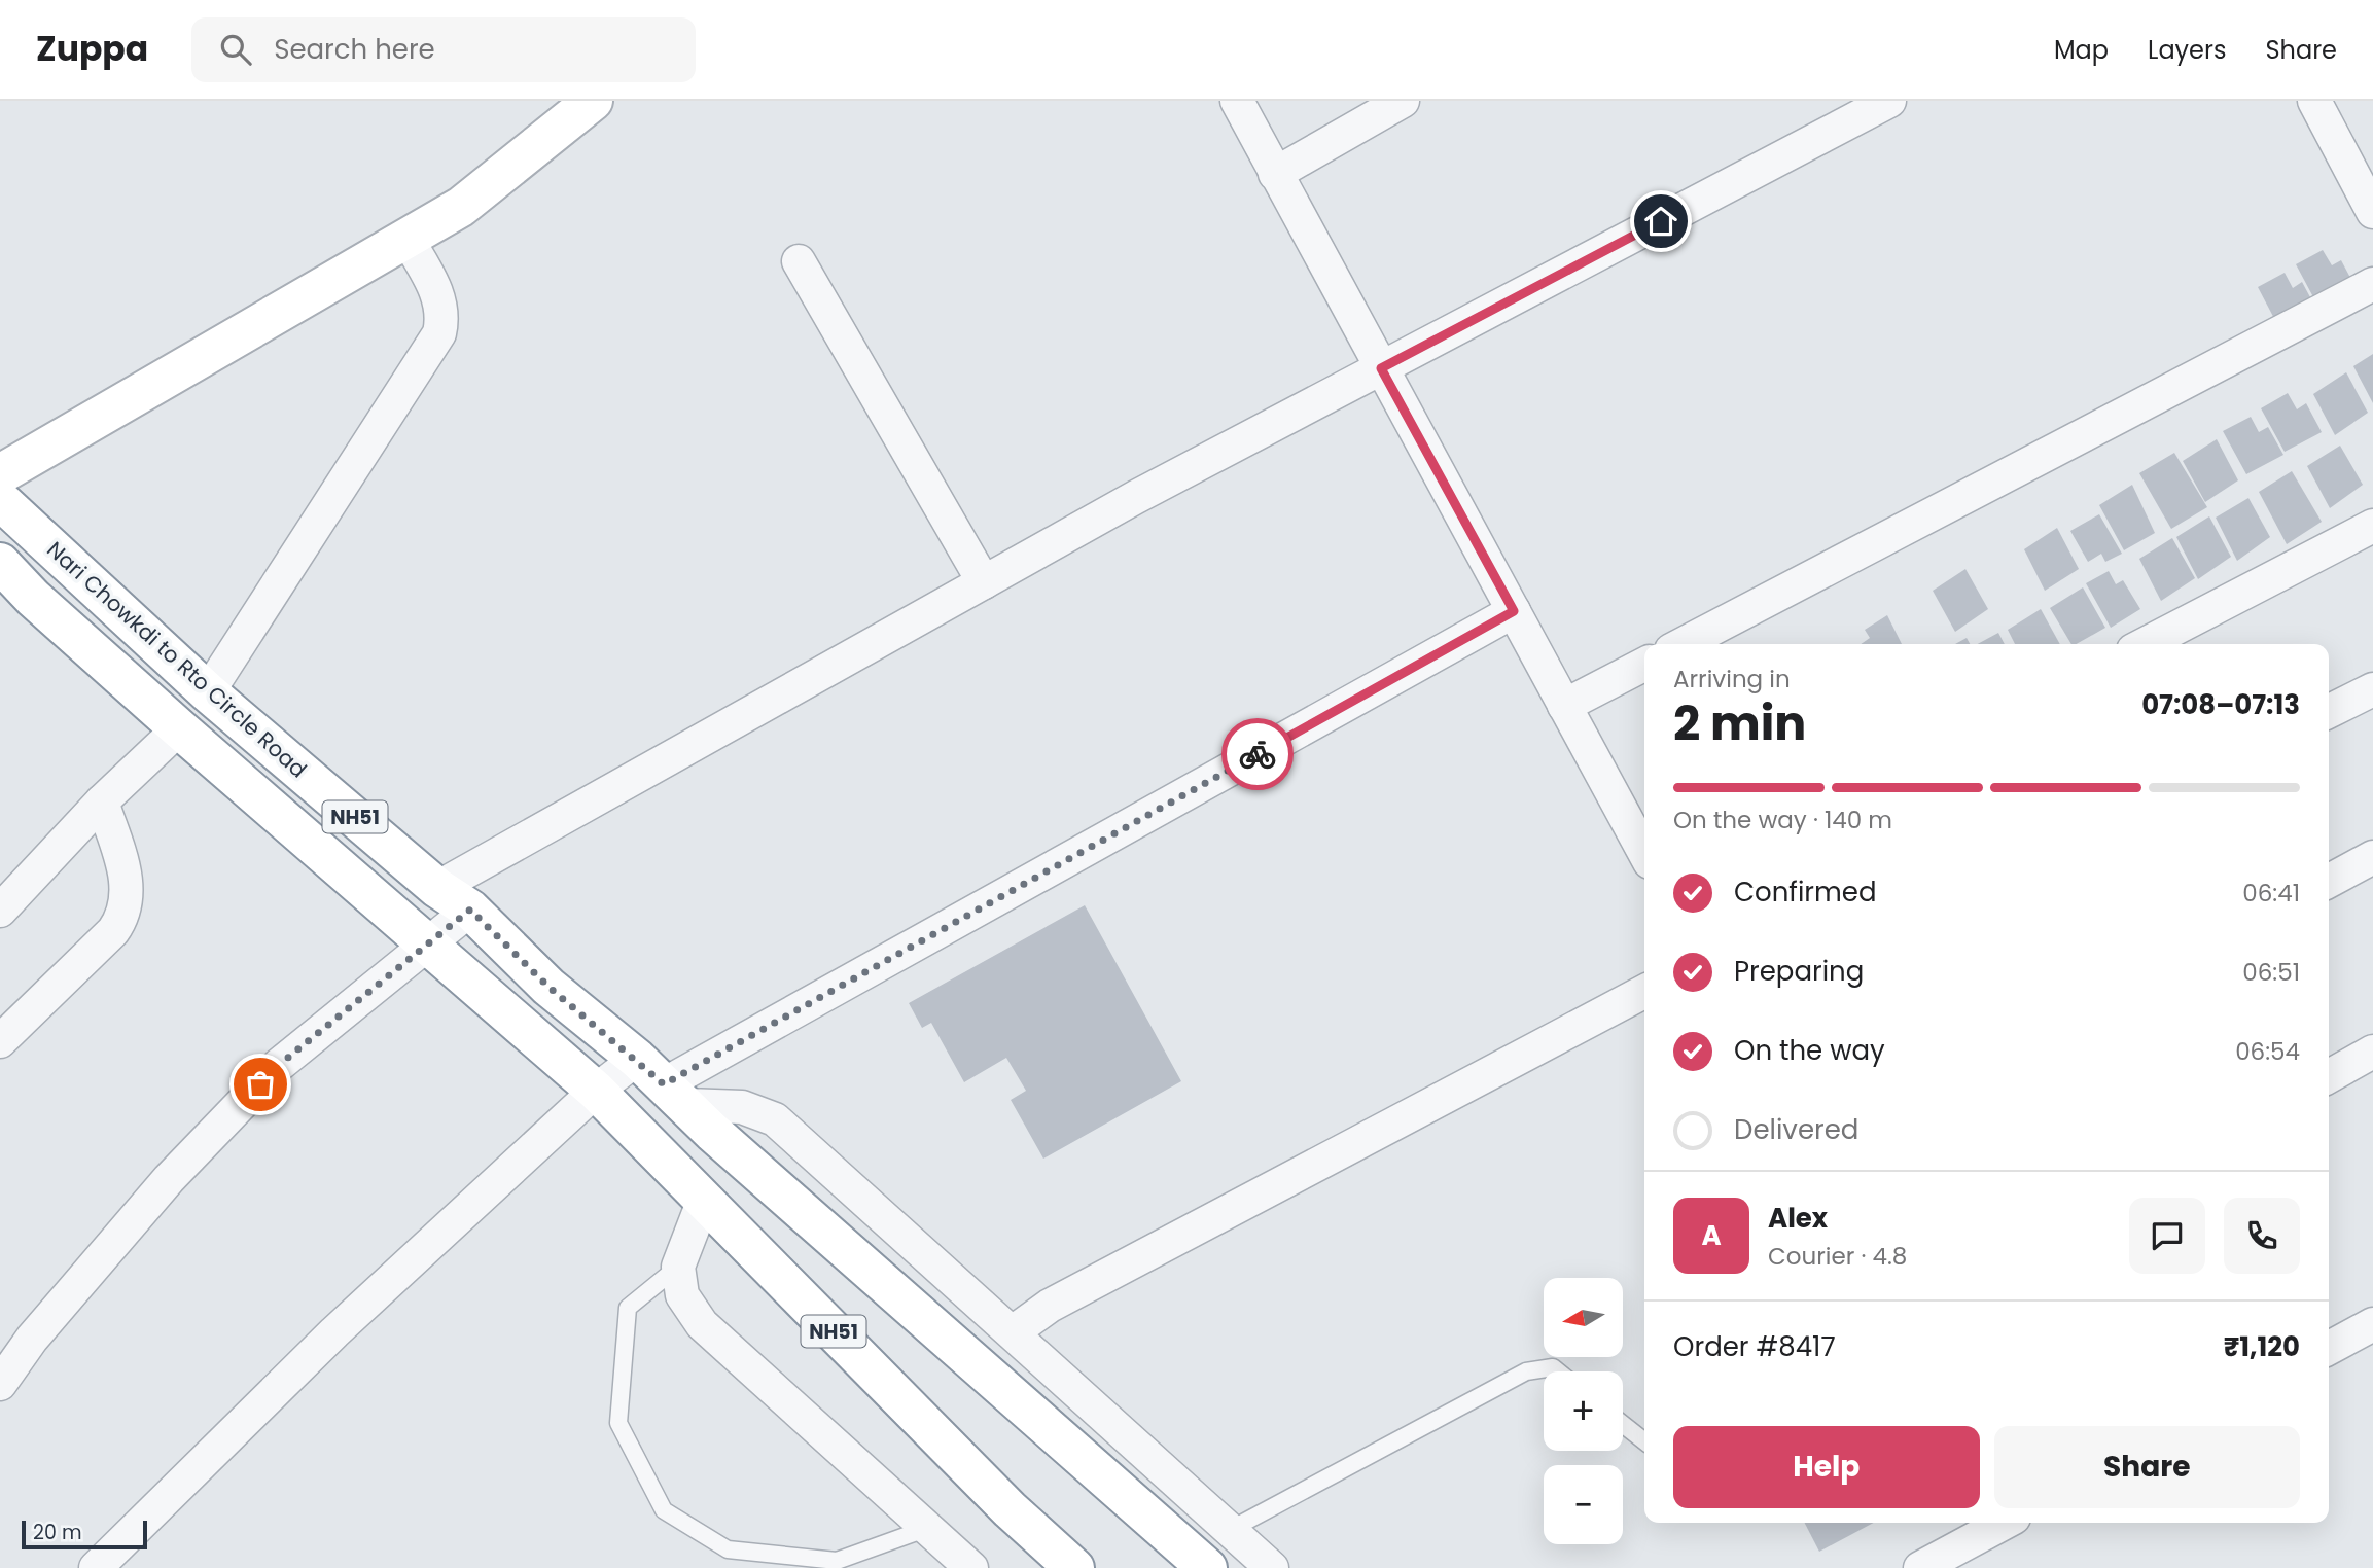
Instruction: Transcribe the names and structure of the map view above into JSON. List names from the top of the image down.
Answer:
{
  "streets": {
    "main road": ["Nari Chowkdi to Rto Circle Road", "NH51"]
  },
  "crossings": [
    ["Nari Chowkdi to Rto Circle Road", "NH51"]
  ],
  "scale_bar": "20 m",
  "north": "left",
  "page": {
    "header": "Zuppa",
    "search": "Search here",
    "nav": ["Map", "Layers", "Share"],
    "heading": ["2 min", "Arriving in", "07:08–07:13"],
    "panel": [
      "Alex",
      "Courier · 4.8",
      "Order #8417",
      "₹1,120"
    ],
    "bar": "On the way · 140 m",
    "list": [
      ["Confirmed", "06:41"],
      ["Preparing", "06:51"],
      ["On the way", "06:54"],
      "Delivered"
    ],
    "round": "A",
    "map_buttons": ["+", "−"],
    "buttons": ["Help", "Share"],
    "scale": "20 m"
  }
}
